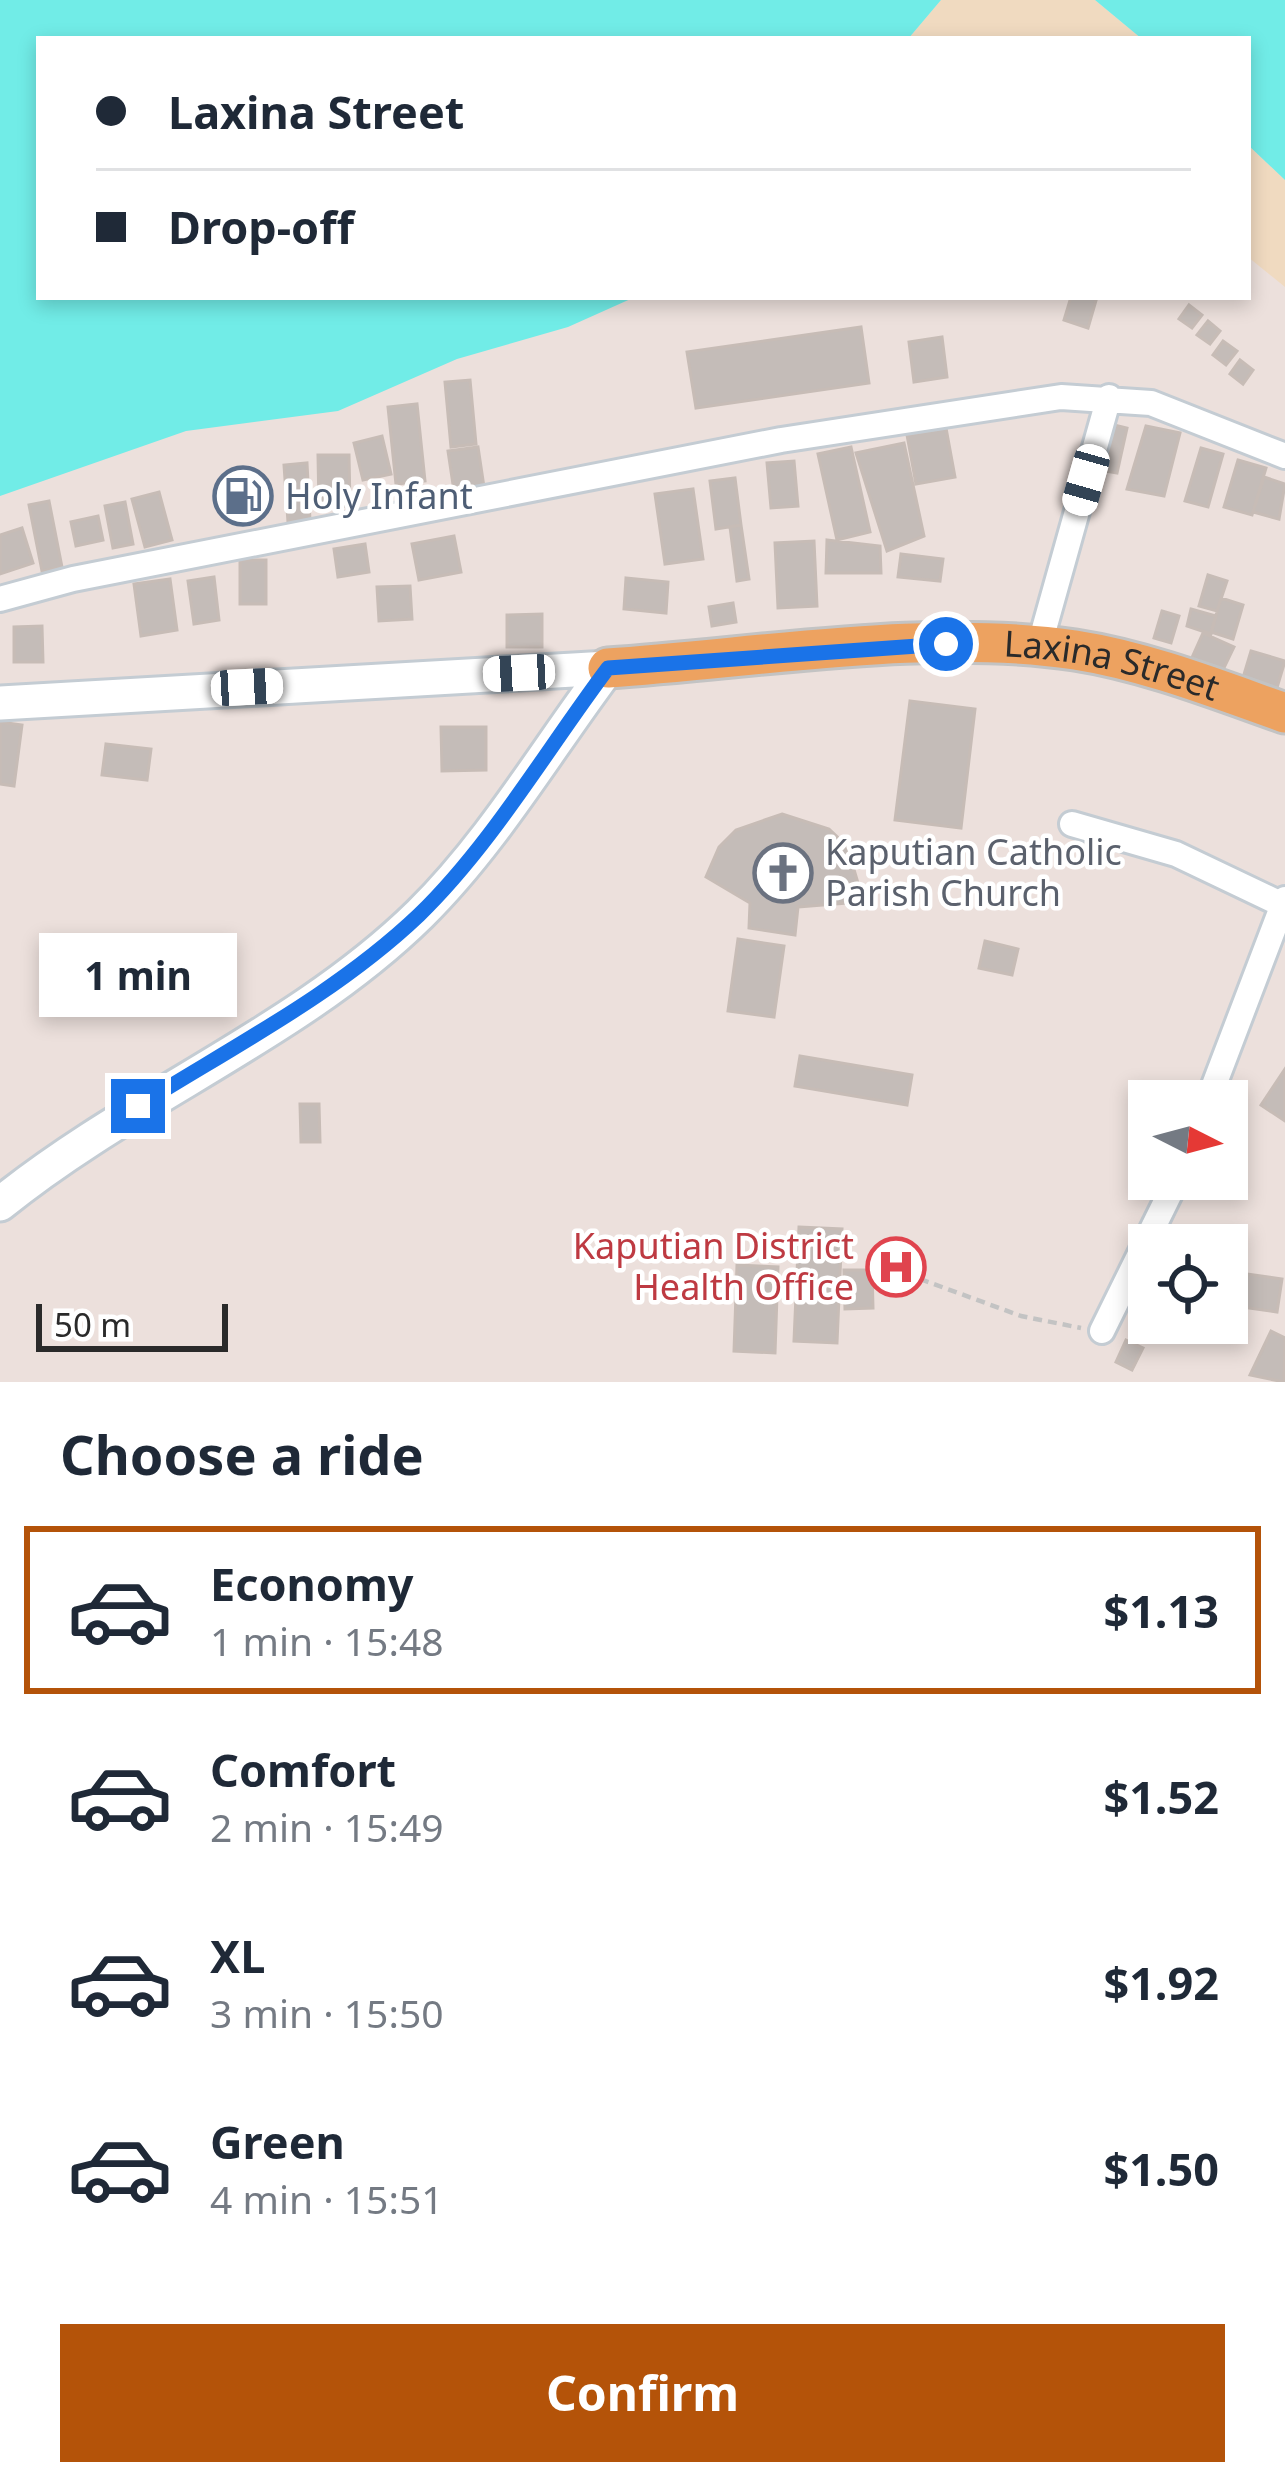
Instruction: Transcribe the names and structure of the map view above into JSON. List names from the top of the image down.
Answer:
{
  "streets": {
    "main road": ["Laxina Street"]
  },
  "places": {
    "fuel station": ["Holy Infant"],
    "church": ["Kaputian Catholic Parish Church"],
    "hospital": ["Kaputian District Health Office"]
  },
  "scale_bar": "50 m",
  "north": "right",
  "page": {
    "banner": ["Laxina Street", "Drop-off"],
    "bubble": "1 min",
    "scale": "50 m",
    "heading": "Choose a ride",
    "list": [
      {
        "name": "Economy",
        "note": "1 min · 15:48",
        "value": "$1.13"
      },
      {
        "name": "Comfort",
        "note": "2 min · 15:49",
        "value": "$1.52"
      },
      {
        "name": "XL",
        "note": "3 min · 15:50",
        "value": "$1.92"
      },
      {
        "name": "Green",
        "note": "4 min · 15:51",
        "value": "$1.50"
      }
    ],
    "buttons": "Confirm"
  }
}
